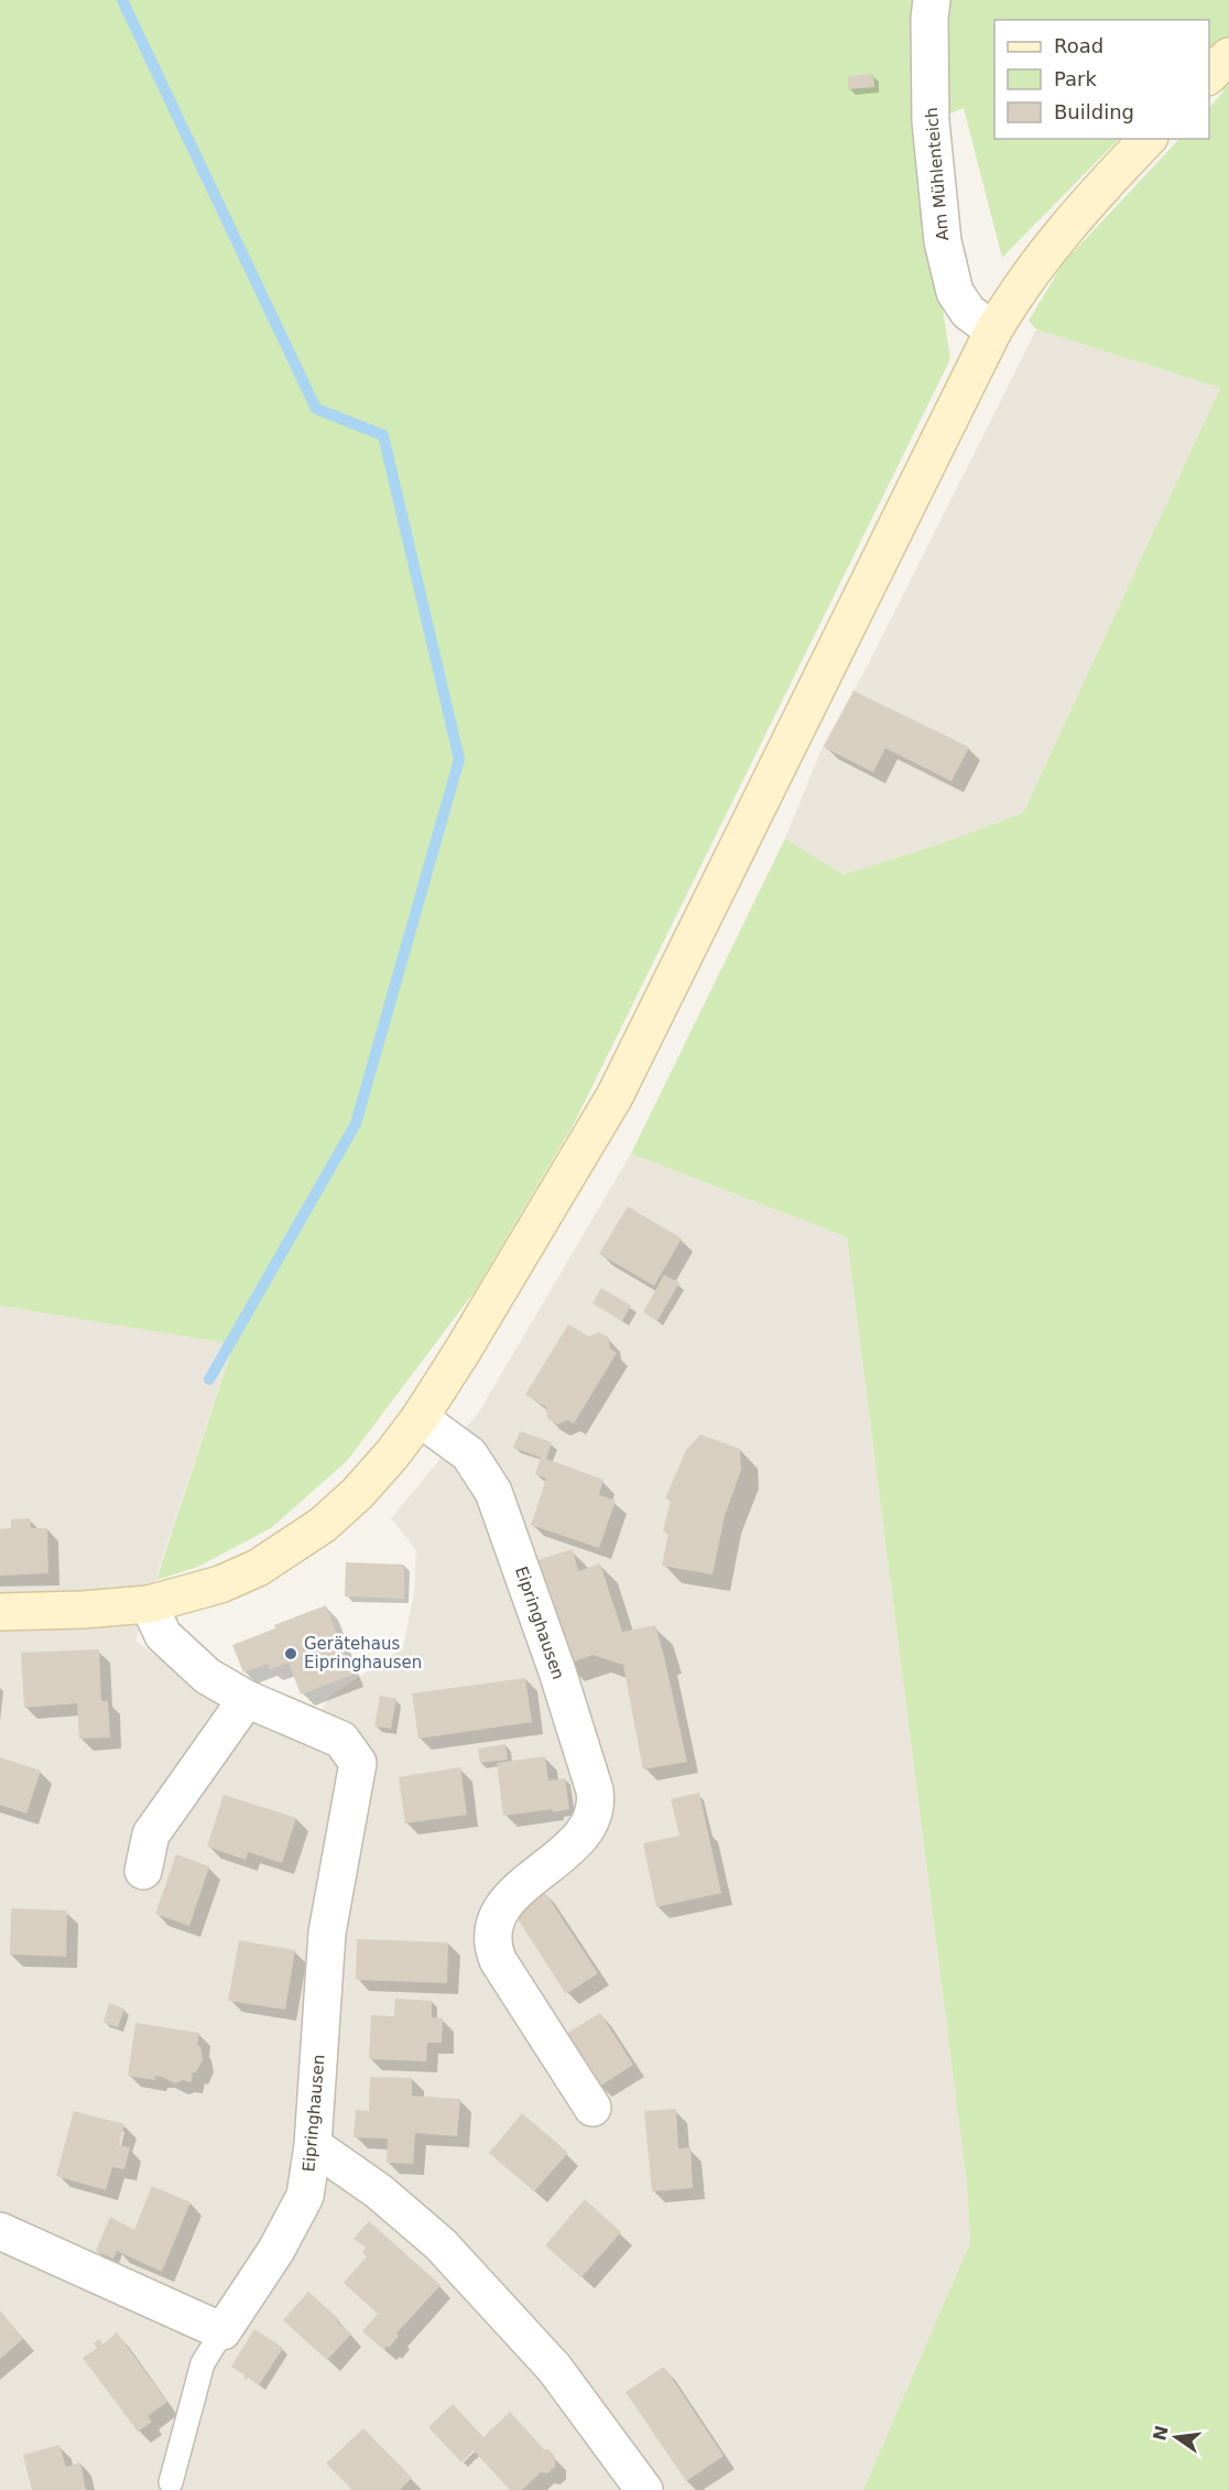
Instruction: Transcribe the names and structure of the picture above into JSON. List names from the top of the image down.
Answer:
{
  "streets": {
    "street": ["Am Mühlenteich", "Eipringhausen"]
  },
  "places": ["Gerätehaus Eipringhausen"],
  "legend": ["Road", "Park", "Building"],
  "north": "left"
}
